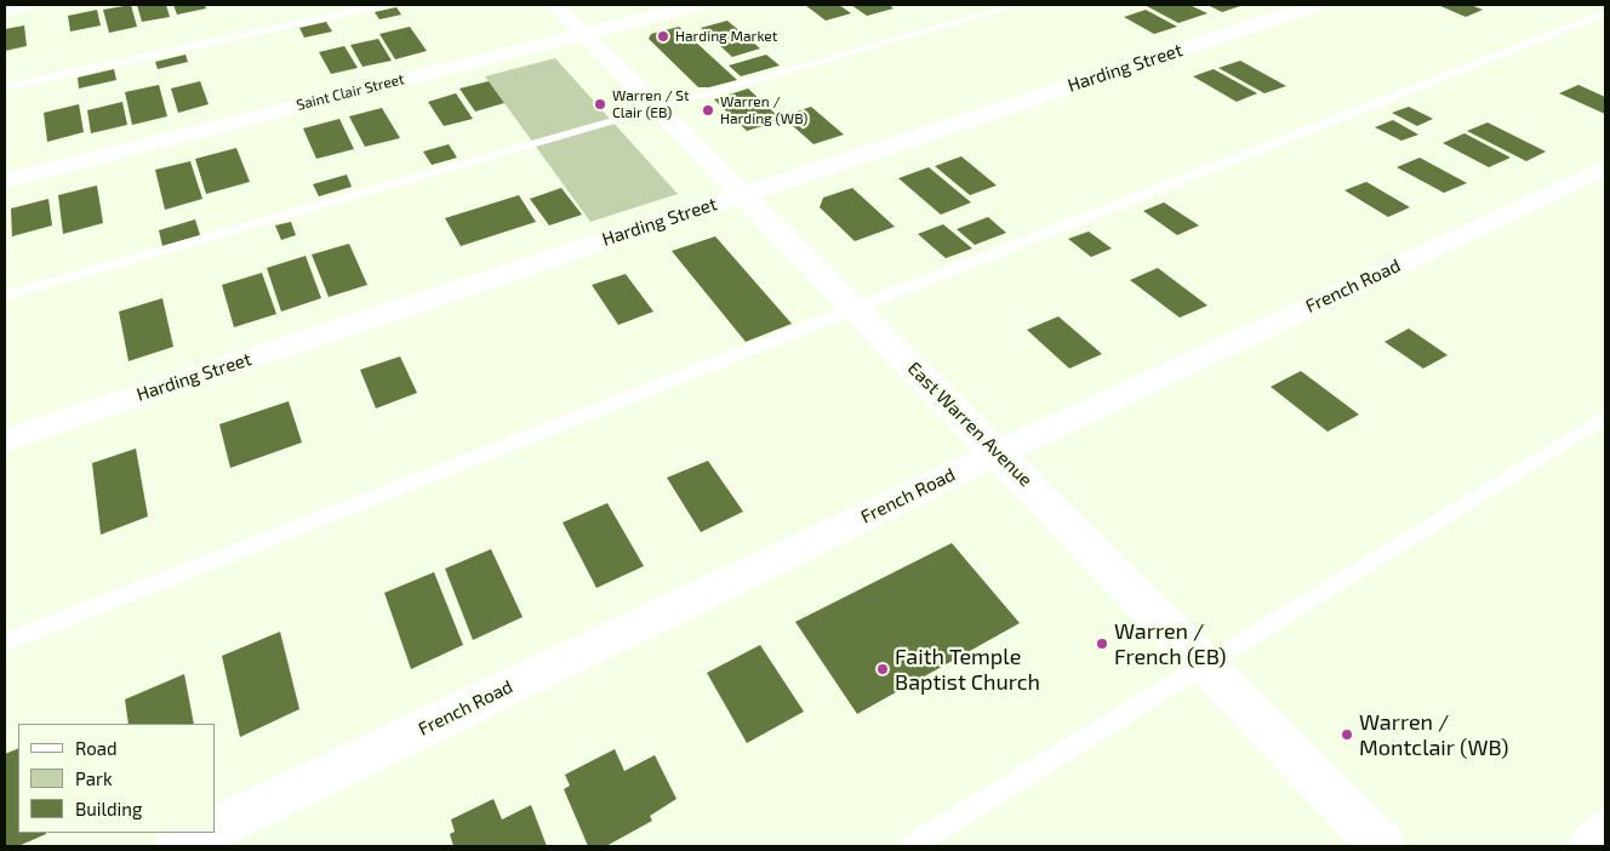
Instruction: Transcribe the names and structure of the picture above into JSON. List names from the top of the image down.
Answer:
{
  "streets": {
    "street": [
      "Harding Street",
      "Saint Clair Street",
      "French Road",
      "East Warren Avenue"
    ]
  },
  "crossings": [
    ["Harding Street", "East Warren Avenue"],
    ["Saint Clair Street", "East Warren Avenue"],
    ["French Road", "East Warren Avenue"]
  ],
  "places": [
    "Harding Market",
    "Warren / St Clair (EB)",
    "Warren / Harding (WB)",
    "Warren / French (EB)",
    "Faith Temple Baptist Church",
    "Warren / Montclair (WB)"
  ],
  "legend": ["Road", "Park", "Building"]
}
